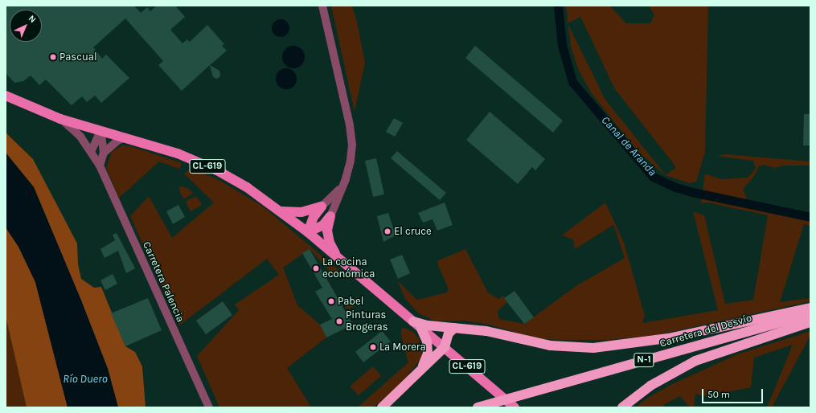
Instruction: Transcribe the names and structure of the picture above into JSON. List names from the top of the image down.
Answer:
{
  "streets": {
    "highway": ["Carretera del Desvío", "N-1"],
    "main road": ["CL-619"],
    "street": ["Carretera Palencia"]
  },
  "crossings": [
    ["CL-619", "Carretera Palencia"],
    ["CL-619", "N-1"]
  ],
  "water": ["Canal de Aranda", "Río Duero"],
  "places": [
    "Pascual",
    "El cruce",
    "La cocina económica",
    "Pabel",
    "Pinturas Brogeras",
    "La Morera"
  ],
  "scale_bar": "50 m",
  "north": "top right"
}
